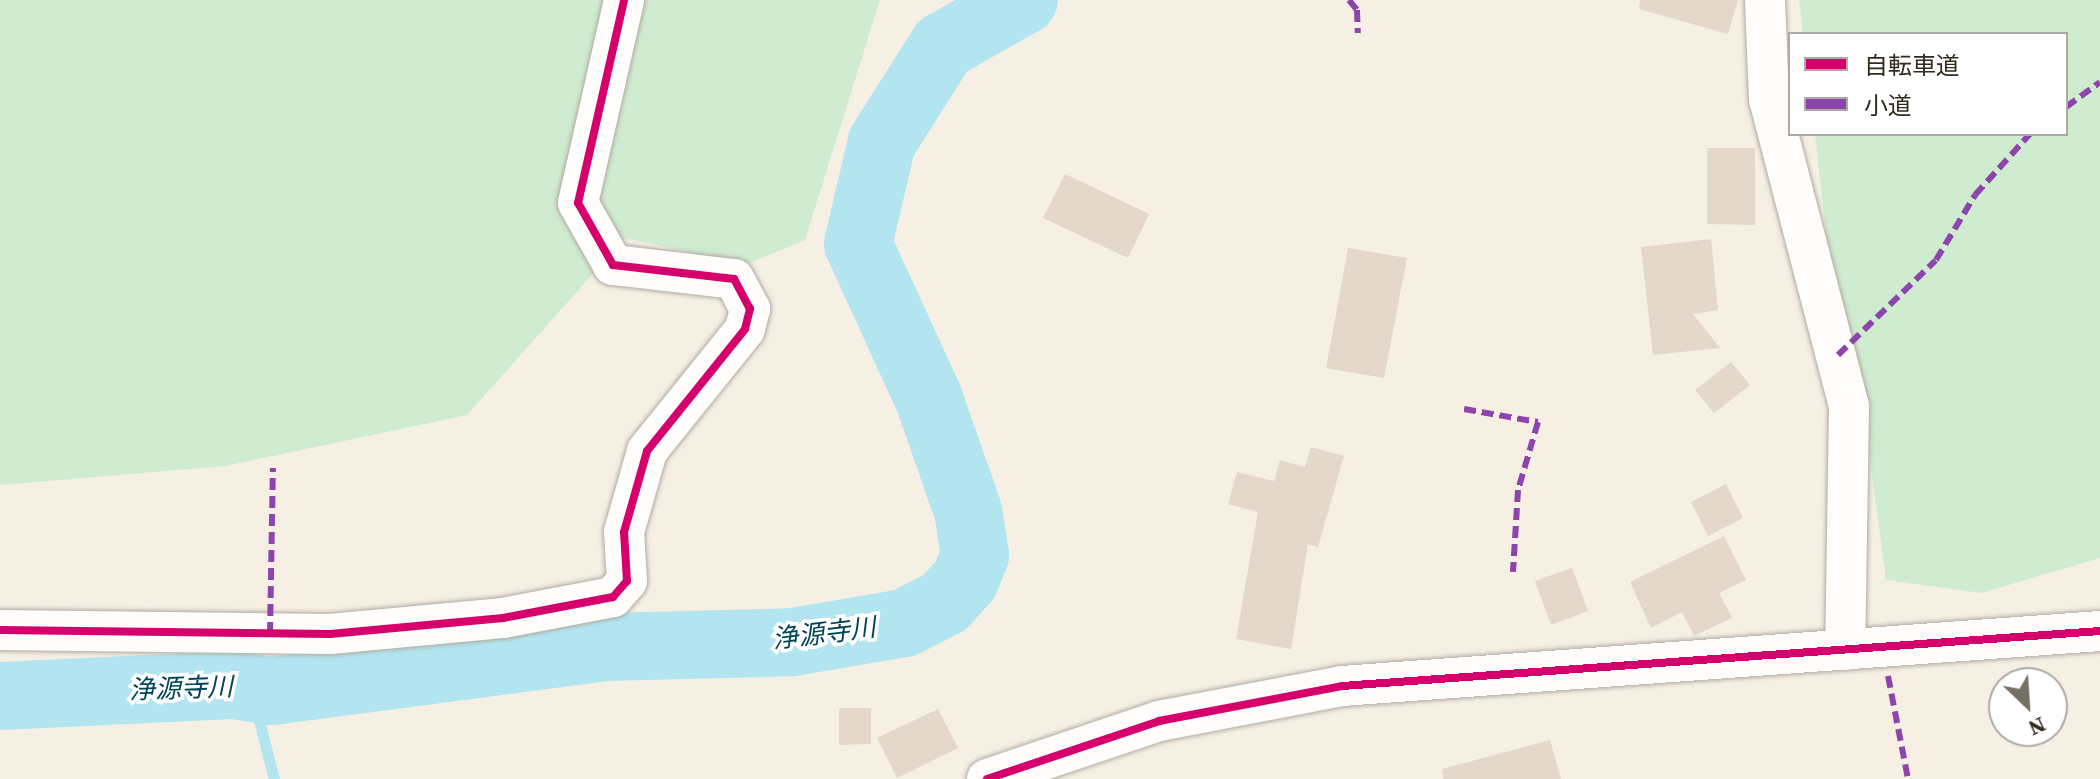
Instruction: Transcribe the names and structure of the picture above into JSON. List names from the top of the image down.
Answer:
{
  "water": ["浄源寺川"],
  "legend": ["自転車道", "小道"],
  "north": "bottom right"
}
